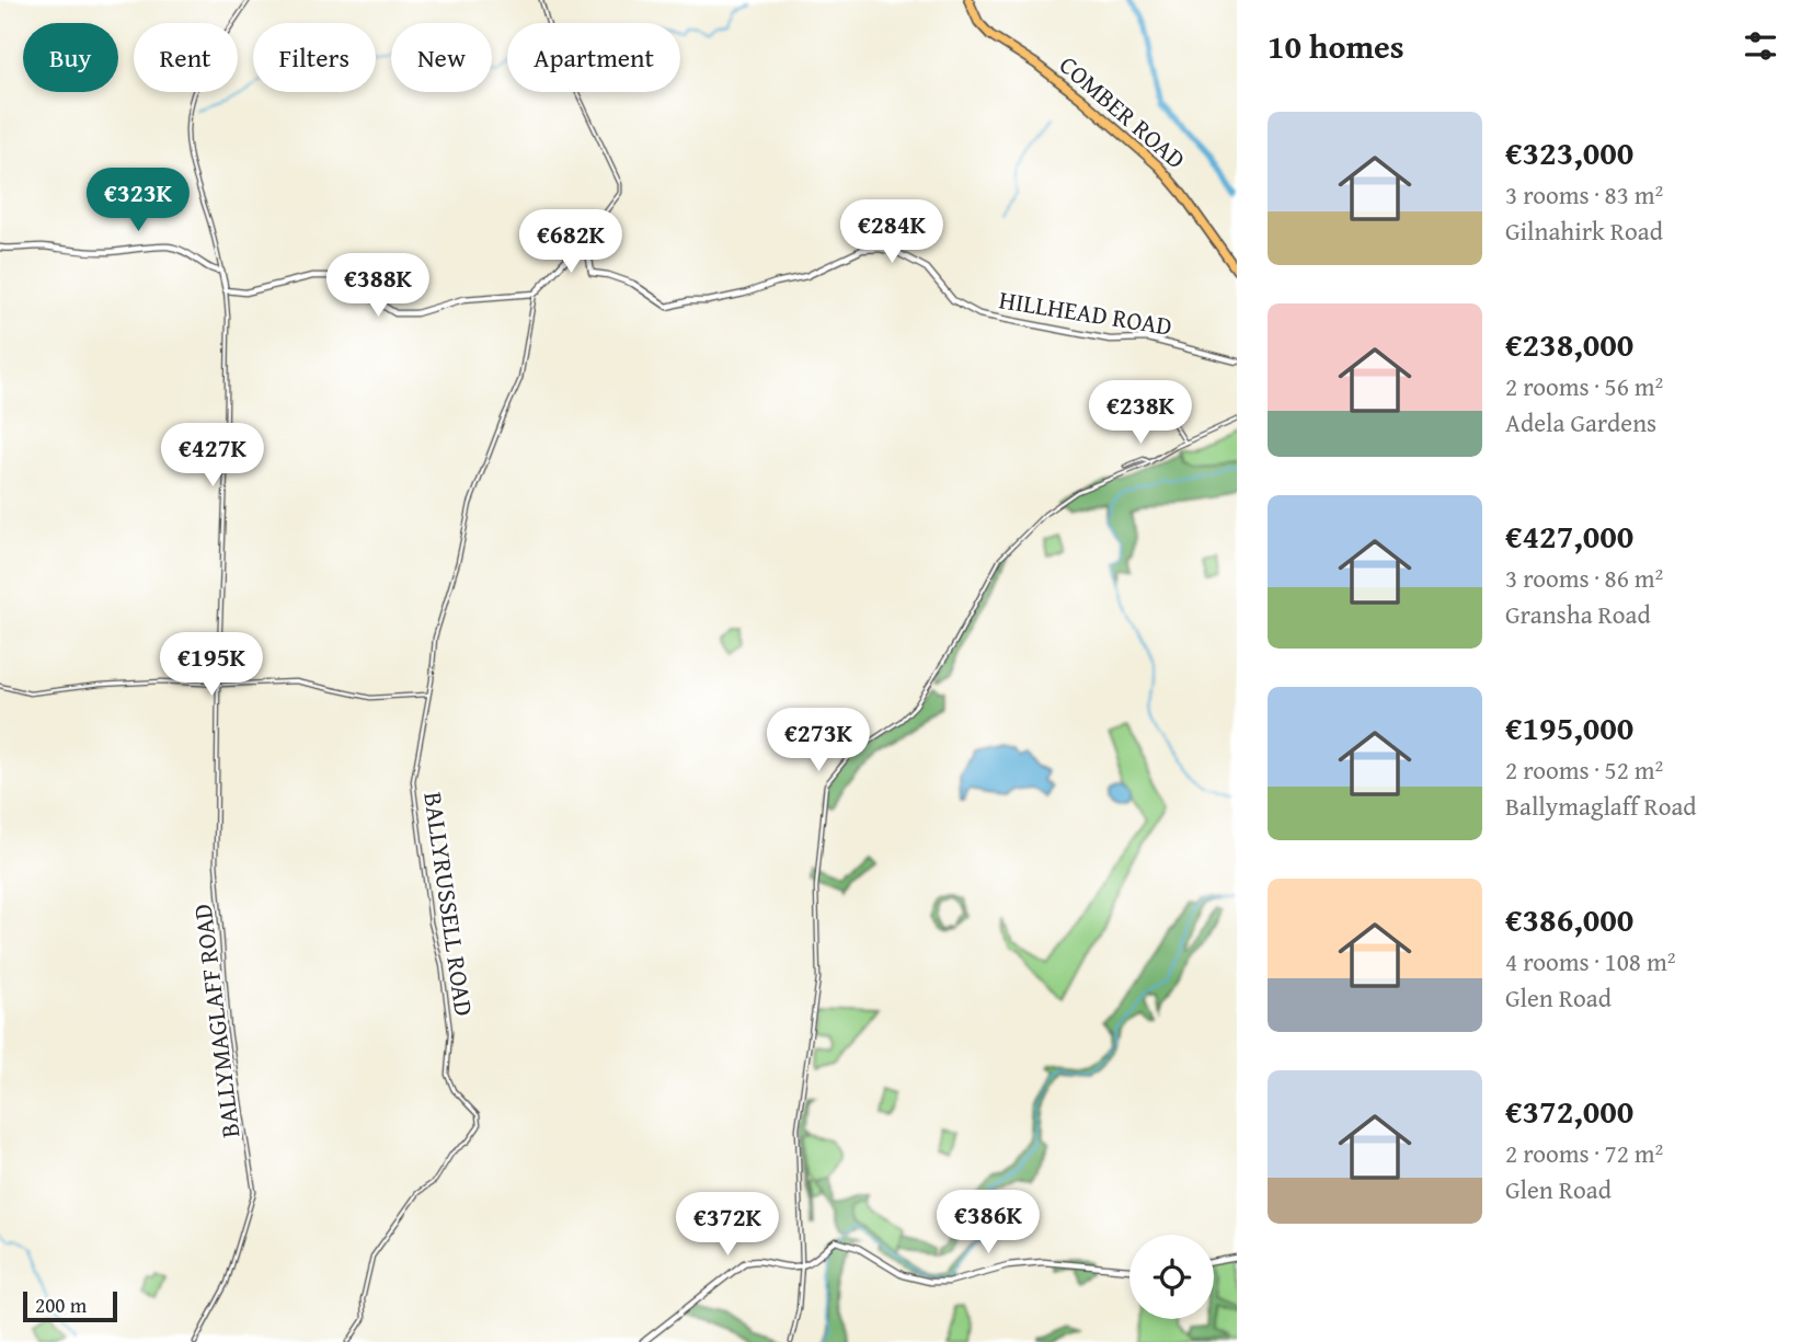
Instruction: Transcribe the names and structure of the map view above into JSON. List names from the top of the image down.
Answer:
{
  "streets": {
    "highway": ["COMBER ROAD"],
    "street": ["HILLHEAD ROAD", "BALLYRUSSELL ROAD", "BALLYMAGLAFF ROAD"]
  },
  "scale_bar": "200 m",
  "page": {
    "heading": "10 homes",
    "chip": [
      "Buy",
      "Rent",
      "Filters",
      "New",
      "Apartment"
    ],
    "list": [
      {
        "name": "€323,000",
        "note": "3 rooms · 83 m² · Gilnahirk Road"
      },
      {
        "name": "€238,000",
        "note": "2 rooms · 56 m² · Adela Gardens"
      },
      {
        "name": "€427,000",
        "note": "3 rooms · 86 m² · Gransha Road"
      },
      {
        "name": "€195,000",
        "note": "2 rooms · 52 m² · Ballymaglaff Road"
      },
      {
        "name": "€386,000",
        "note": "4 rooms · 108 m² · Glen Road"
      },
      {
        "name": "€372,000",
        "note": "2 rooms · 72 m² · Glen Road"
      }
    ],
    "price": [
      "€323K",
      "€284K",
      "€682K",
      "€388K",
      "€238K",
      "€427K",
      "€195K",
      "€273K",
      "€386K",
      "€372K"
    ],
    "scale": "200 m"
  }
}
